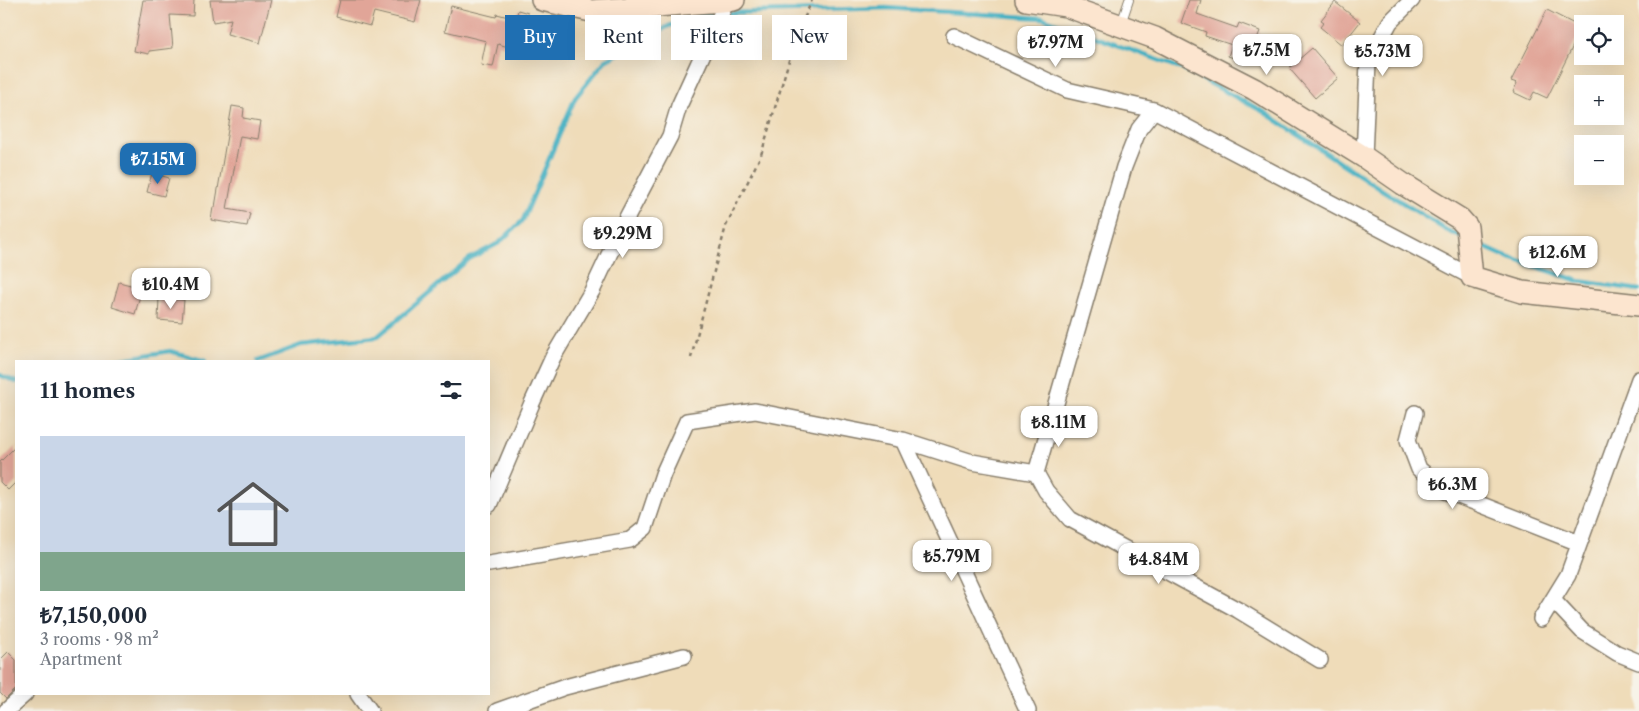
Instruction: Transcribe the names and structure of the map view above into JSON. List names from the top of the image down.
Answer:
{
  "page": {
    "map_buttons": ["+", "−"],
    "chip": [
      "Buy",
      "Rent",
      "Filters",
      "New"
    ],
    "price": [
      "₺7.97M",
      "₺7.5M",
      "₺5.73M",
      "₺7.15M",
      "₺9.29M",
      "₺12.6M",
      "₺10.4M",
      "₺8.11M",
      "₺6.3M",
      "₺5.79M",
      "₺4.84M"
    ],
    "heading": "11 homes",
    "list": [
      {
        "name": "₺7,150,000",
        "note": "3 rooms · 98 m² · Apartment"
      }
    ]
  }
}
